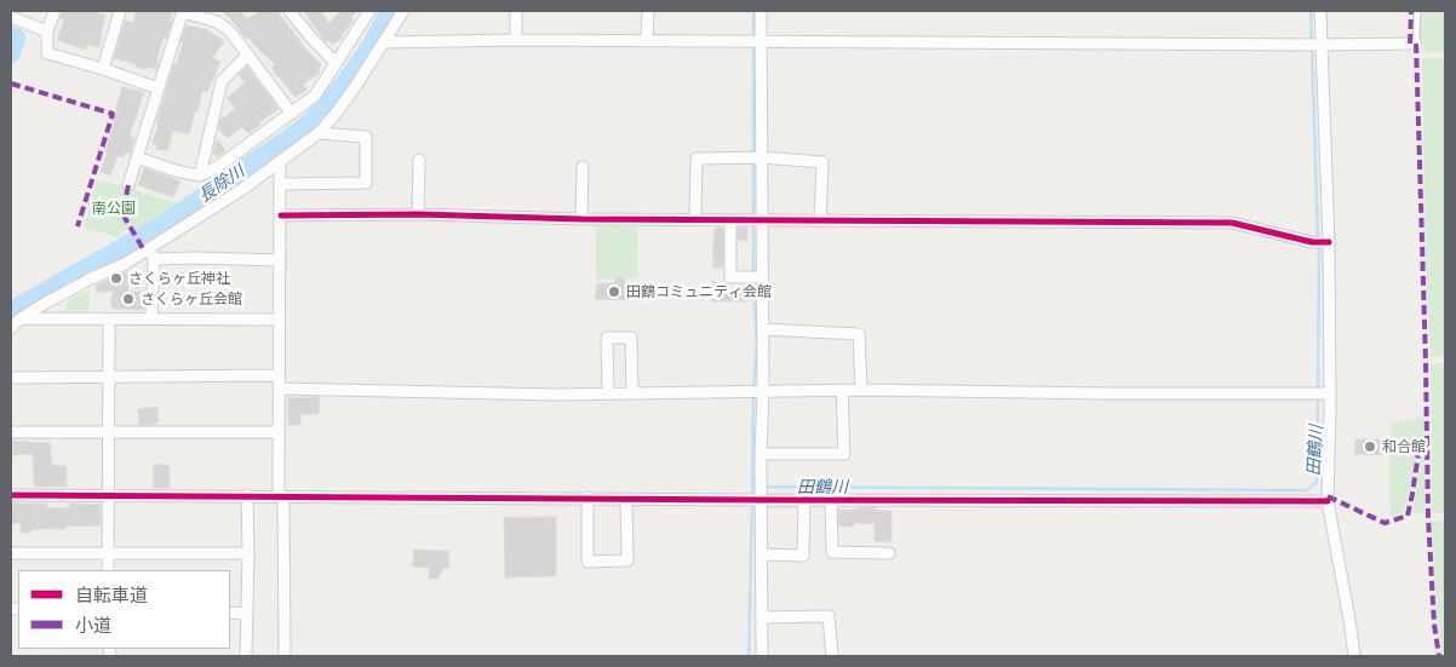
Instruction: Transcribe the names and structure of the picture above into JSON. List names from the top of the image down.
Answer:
{
  "water": ["長除川", "田鶴川"],
  "parks": ["南公園"],
  "places": [
    "さくらヶ丘神社",
    "田鶴コミュニティ会館",
    "さくらヶ丘会館",
    "和合館"
  ],
  "legend": ["自転車道", "小道"]
}
